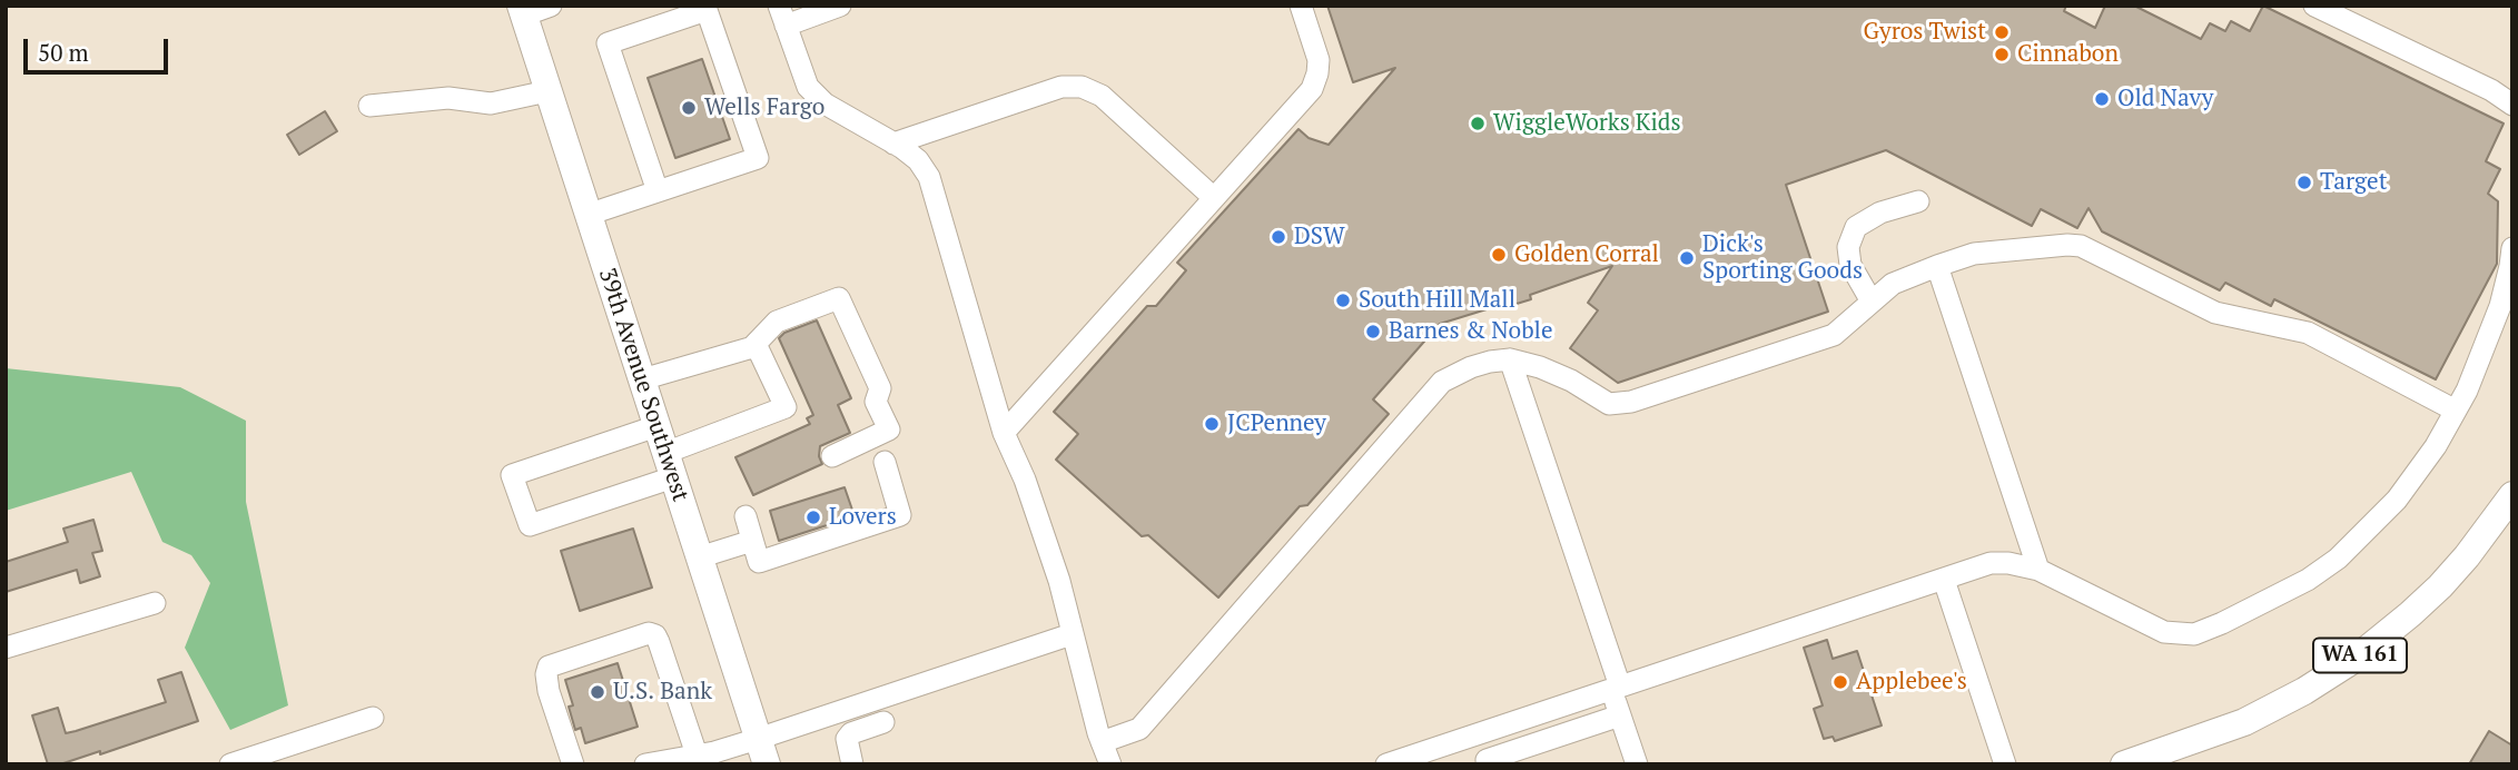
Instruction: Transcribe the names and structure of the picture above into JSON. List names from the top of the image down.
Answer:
{
  "streets": {
    "main road": ["39th Avenue Southwest", "WA 161"]
  },
  "places": [
    "Gyros Twist",
    "Cinnabon",
    "Old Navy",
    "Wells Fargo",
    "WiggleWorks Kids",
    "Target",
    "DSW",
    "Golden Corral",
    "Dick's Sporting Goods",
    "South Hill Mall",
    "Barnes & Noble",
    "JCPenney",
    "Lovers",
    "Applebee's",
    "U.S. Bank"
  ],
  "scale_bar": "50 m"
}
